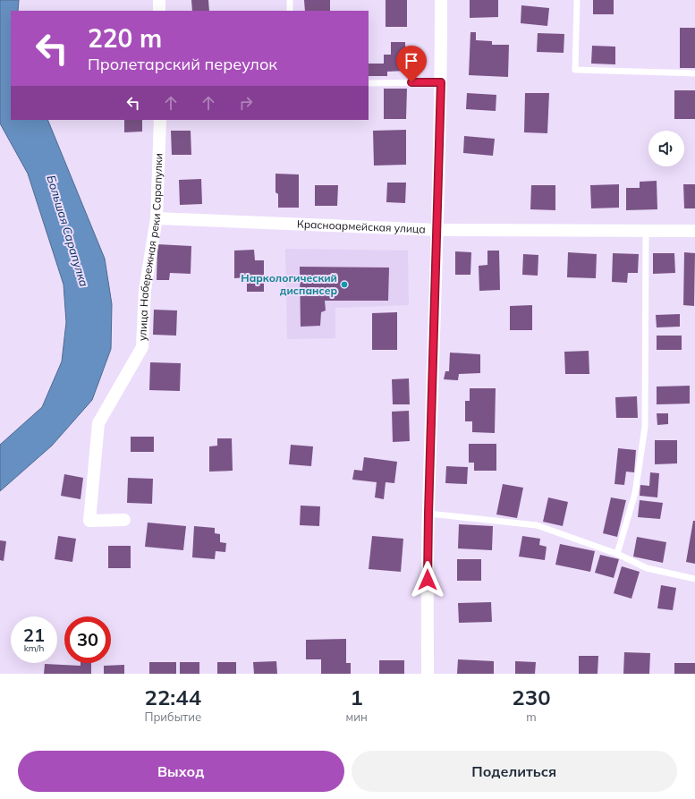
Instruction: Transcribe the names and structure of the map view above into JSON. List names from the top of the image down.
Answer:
{
  "streets": {
    "street": ["Красноармейская улица", "улица Набережная реки Сарапулки"]
  },
  "crossings": [
    ["Красноармейская улица", "улица Набережная реки Сарапулки"]
  ],
  "water": ["Большая Сарапулка"],
  "places": ["Наркологический диспансер"],
  "page": {
    "turn": ["220 m", "Пролетарский переулок"],
    "speed": "21 km/h",
    "limit": "30",
    "eta": [
      "22:44",
      "Прибытие",
      "1",
      "мин",
      "230",
      "m"
    ],
    "buttons": ["Выход", "Поделиться"]
  }
}
